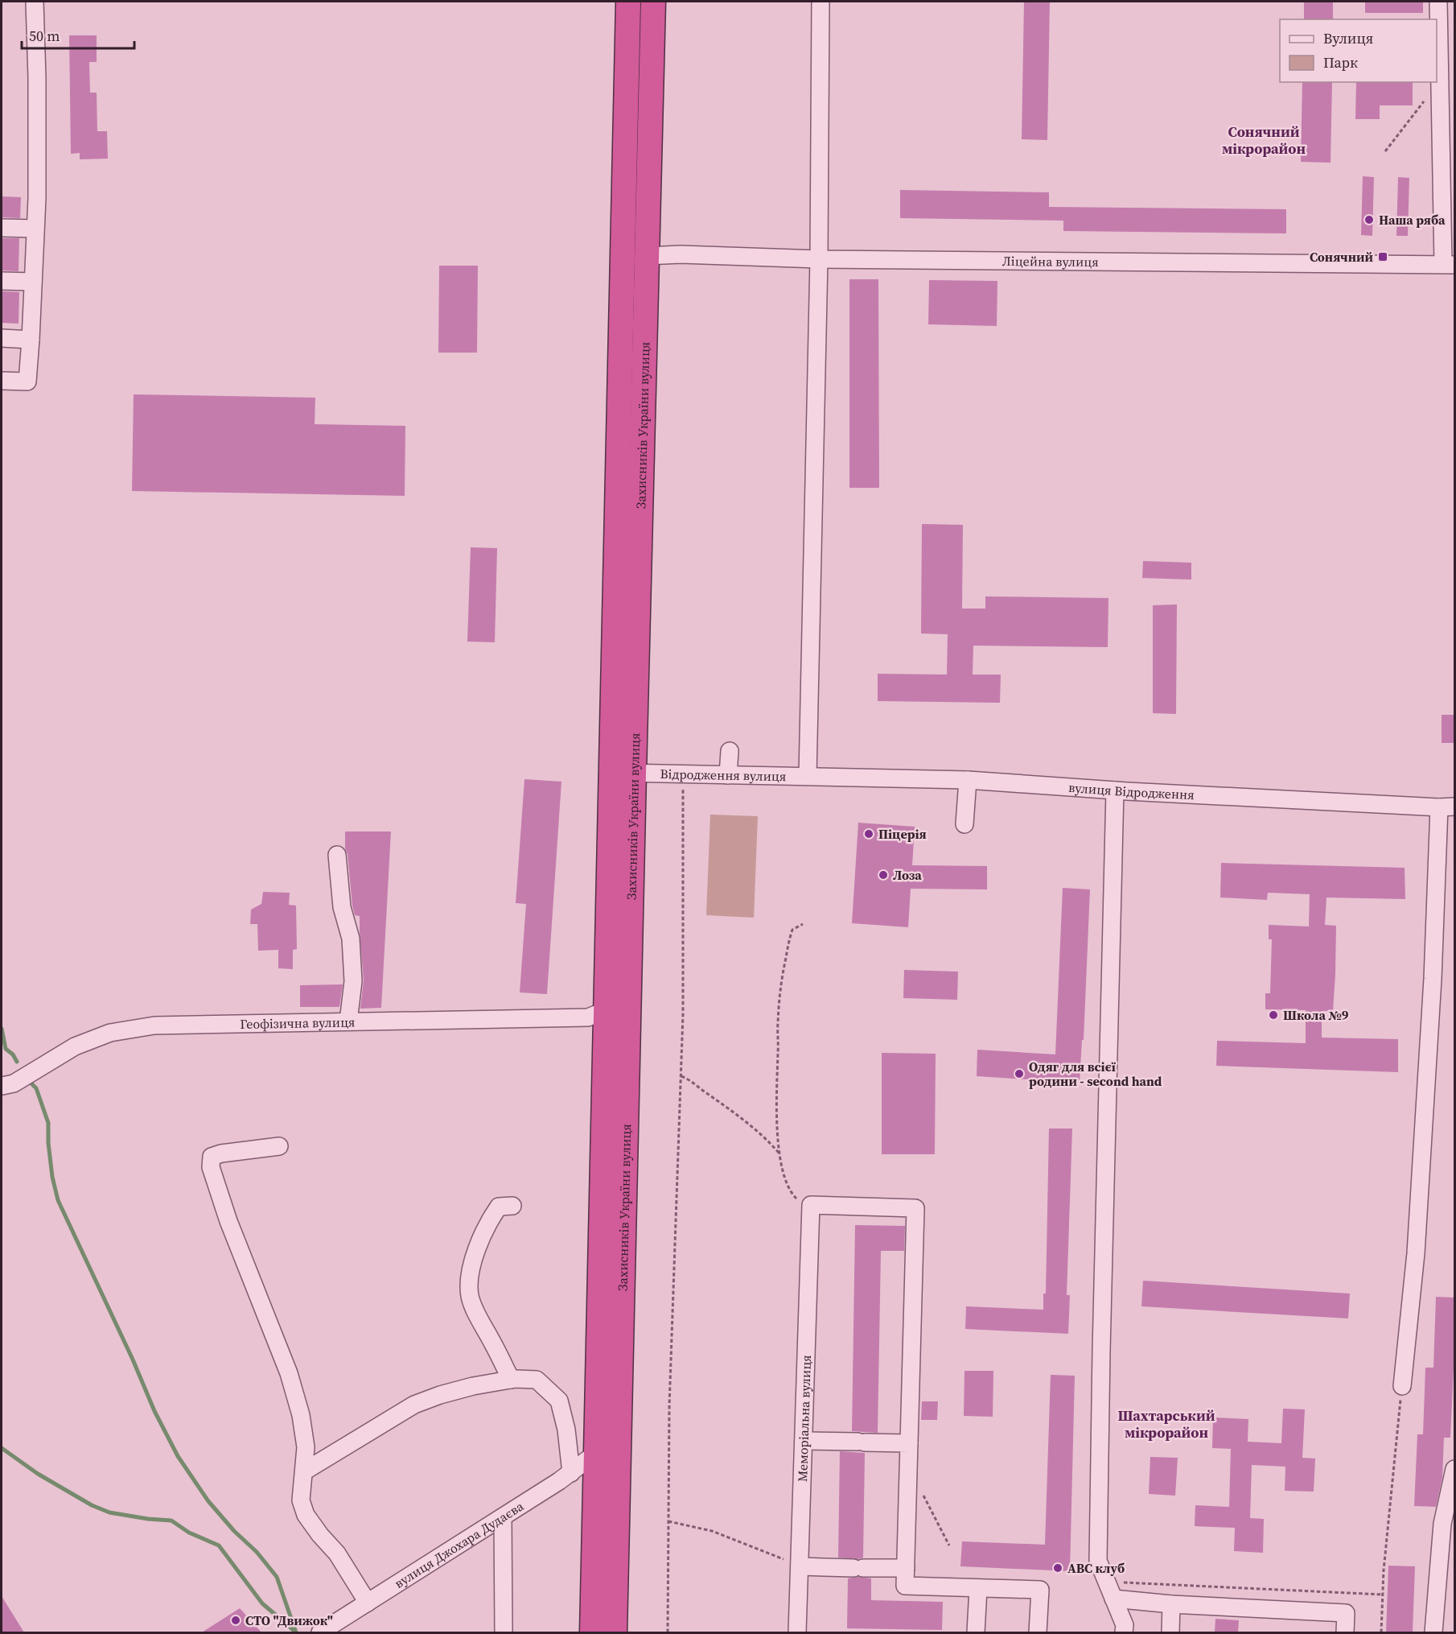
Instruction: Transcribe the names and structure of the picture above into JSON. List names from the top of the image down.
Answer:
{
  "streets": {
    "highway": ["Захисників України вулиця"],
    "street": [
      "Ліцейна вулиця",
      "Відродження вулиця",
      "вулиця Відродження",
      "Геофізична вулиця",
      "Меморіальна вулиця",
      "вулиця Джохара Дудаєва"
    ]
  },
  "crossings": [
    ["Ліцейна вулиця", "Захисників України вулиця"],
    ["Захисників України вулиця", "Відродження вулиця"],
    ["Захисників України вулиця", "Геофізична вулиця"],
    ["Захисників України вулиця", "вулиця Джохара Дудаєва"],
    ["Відродження вулиця", "вулиця Відродження"]
  ],
  "districts": ["Сонячний мікрорайон", "Шахтарський мікрорайон"],
  "places": {
    "other": [
      "Наша ряба",
      "Піцерія",
      "Лоза",
      "Школа №9",
      "Одяг для всієї родини - second hand",
      "ABC клуб",
      "СТО \"Движок\""
    ],
    "transit": ["Сонячний"]
  },
  "legend": ["Вулиця", "Парк"],
  "scale_bar": "50 m"
}
